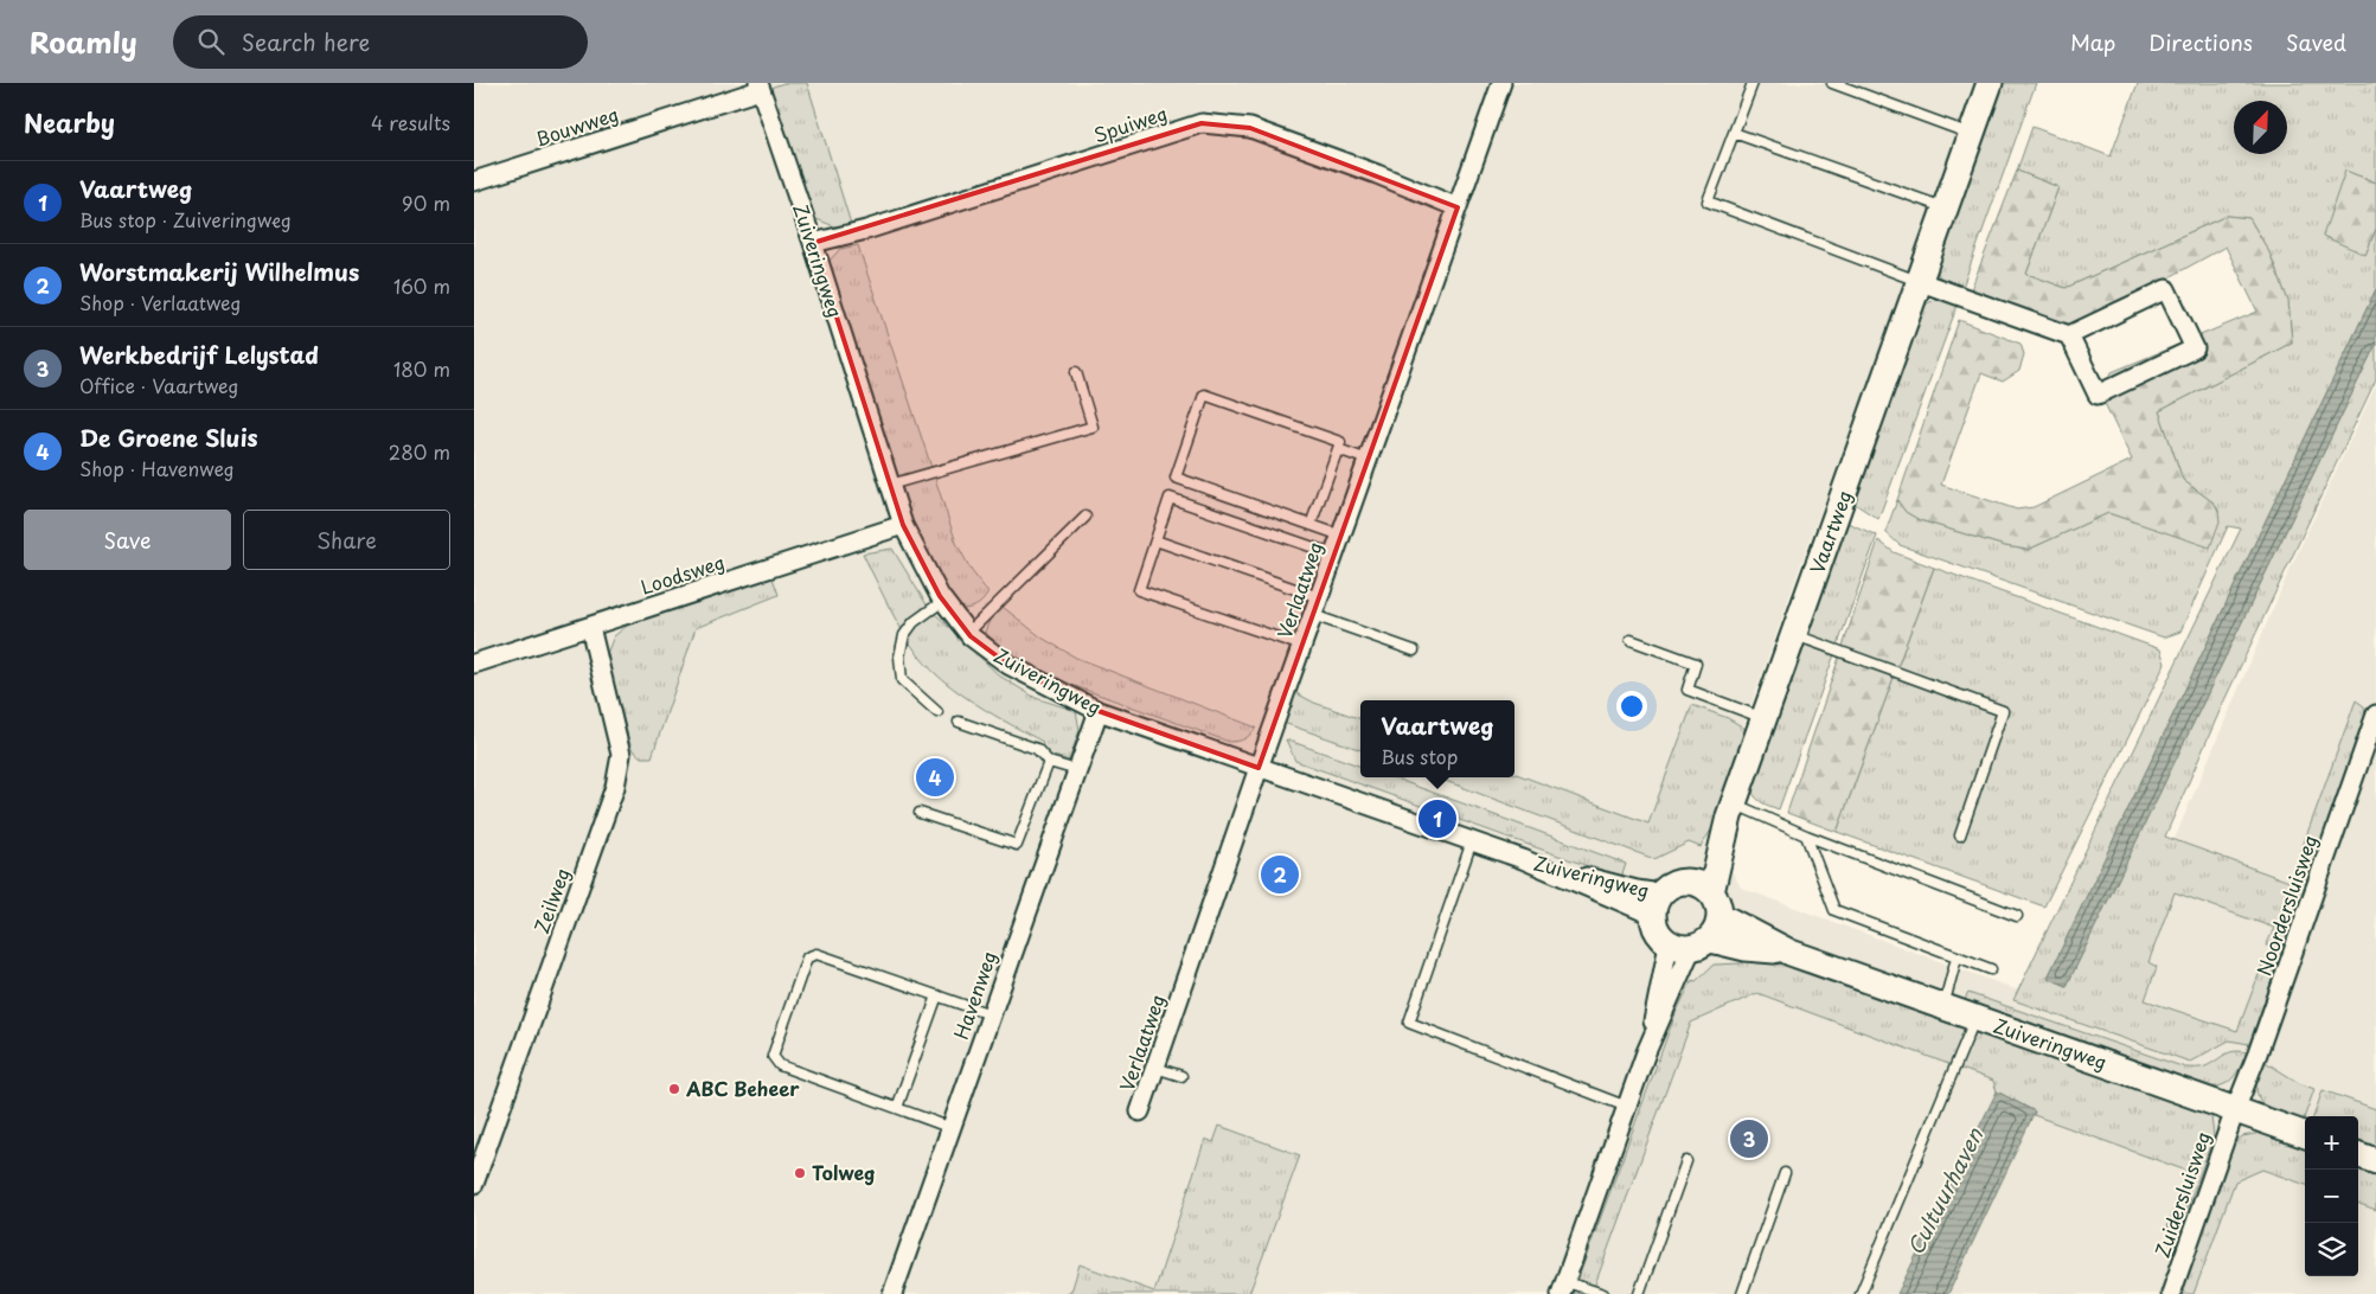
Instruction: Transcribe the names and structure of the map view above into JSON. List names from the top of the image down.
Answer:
{
  "streets": {
    "street": [
      "Spuiweg",
      "Bouwweg",
      "Zuiveringweg",
      "Vaartweg",
      "Loodsweg",
      "Verlaatweg",
      "Zeilweg",
      "Noordersluisweg",
      "Havenweg",
      "Zuidersluisweg"
    ]
  },
  "crossings": [
    ["Spuiweg", "Zuiveringweg"],
    ["Spuiweg", "Verlaatweg"],
    ["Bouwweg", "Zuiveringweg"],
    ["Zuiveringweg", "Vaartweg"],
    ["Zuiveringweg", "Loodsweg"],
    ["Zuiveringweg", "Verlaatweg"],
    ["Zuiveringweg", "Noordersluisweg"],
    ["Zuiveringweg", "Havenweg"],
    ["Zuiveringweg", "Zuidersluisweg"],
    ["Loodsweg", "Zeilweg"],
    ["Noordersluisweg", "Zuidersluisweg"]
  ],
  "water": ["Cultuurhaven"],
  "places": ["ABC Beheer", "Tolweg"],
  "north": "top right",
  "page": {
    "header": "Roamly",
    "search": "Search here",
    "nav": ["Map", "Directions", "Saved"],
    "heading": ["Nearby", "4 results"],
    "list": [
      {
        "mark": "1",
        "name": "Vaartweg",
        "note": "Bus stop · Zuiveringweg",
        "value": "90 m"
      },
      {
        "mark": "2",
        "name": "Worstmakerij Wilhelmus",
        "note": "Shop · Verlaatweg",
        "value": "160 m"
      },
      {
        "mark": "3",
        "name": "Werkbedrijf Lelystad",
        "note": "Office · Vaartweg",
        "value": "180 m"
      },
      {
        "mark": "4",
        "name": "De Groene Sluis",
        "note": "Shop · Havenweg",
        "value": "280 m"
      }
    ],
    "buttons": ["Save", "Share"],
    "popup": ["Vaartweg", "Bus stop"],
    "pins": [
      "4",
      "1",
      "2",
      "3"
    ],
    "map_buttons": ["+", "−"]
  }
}
